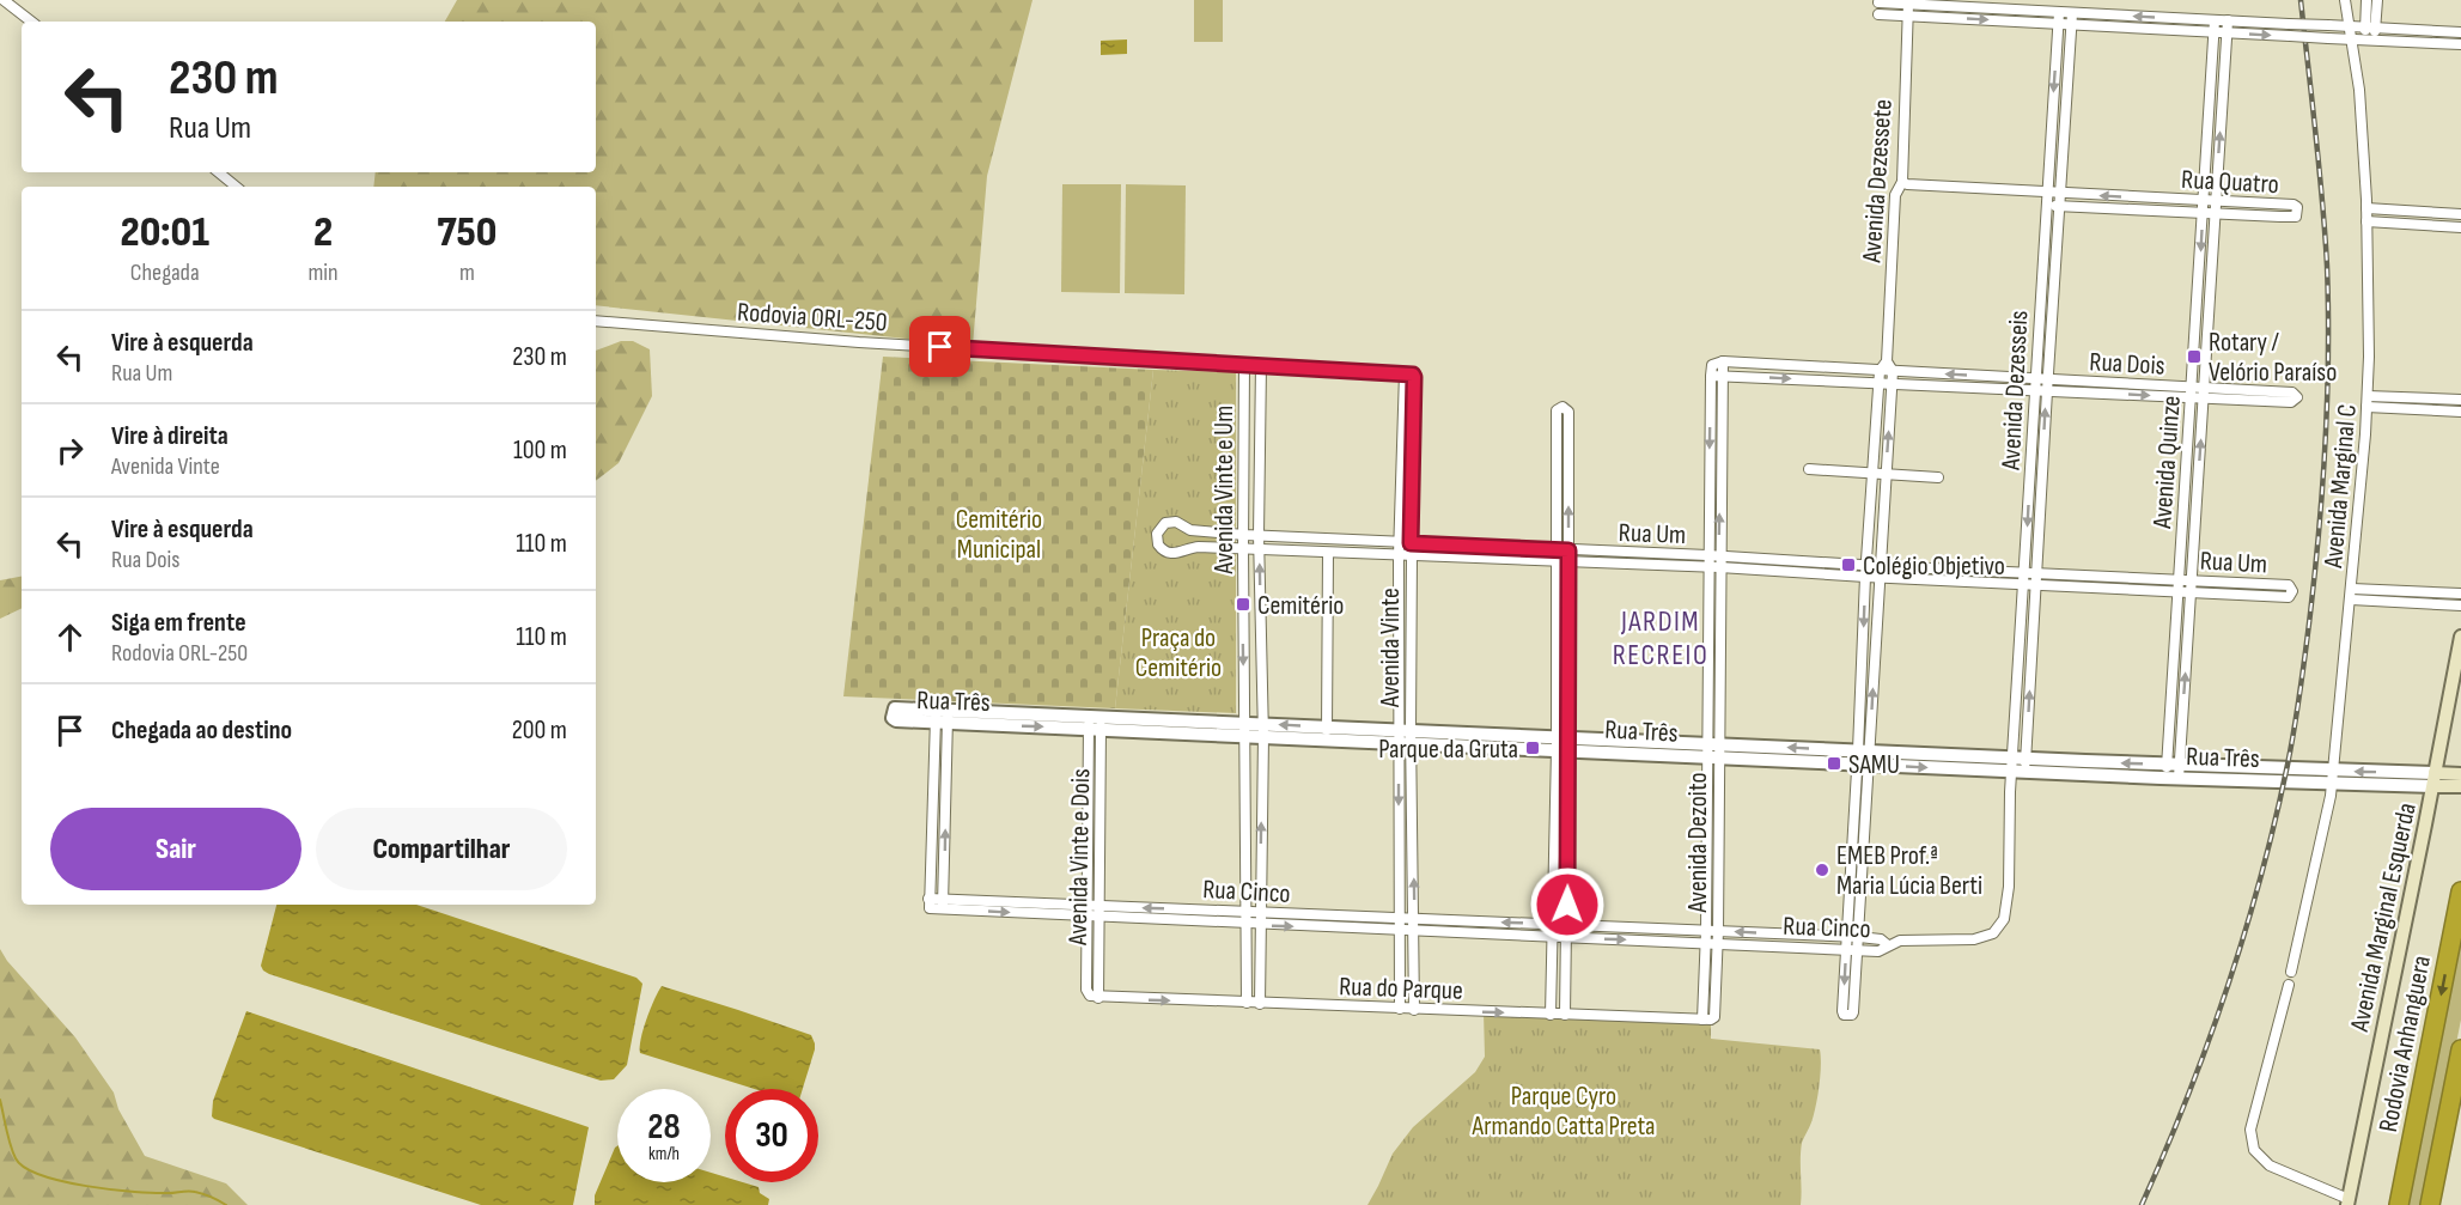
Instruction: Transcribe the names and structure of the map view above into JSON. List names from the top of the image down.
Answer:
{
  "streets": {
    "highway": ["Rodovia Anhanguera"],
    "main road": ["Rua Três", "Avenida Marginal Esquerda"],
    "street": [
      "Avenida Dezessete",
      "Rua Quatro",
      "Rodovia ORL-250",
      "Rua Dois",
      "Avenida Dezesseis",
      "Avenida Quinze",
      "Avenida Marginal C",
      "Avenida Vinte e Um",
      "Rua Um",
      "Avenida Vinte",
      "Avenida Dezoito",
      "Avenida Vinte e Dois",
      "Rua Cinco",
      "Rua do Parque"
    ]
  },
  "crossings": [
    ["Avenida Dezessete", "Rua Quatro"],
    ["Rua Quatro", "Avenida Dezesseis"],
    ["Rua Quatro", "Avenida Quinze"],
    ["Rodovia ORL-250", "Avenida Vinte e Um"],
    ["Rua Dois", "Avenida Dezesseis"],
    ["Rua Dois", "Avenida Quinze"],
    ["Rua Dois", "Avenida Dezoito"],
    ["Avenida Dezesseis", "Rua Um"],
    ["Avenida Dezesseis", "Rua Três"],
    ["Avenida Quinze", "Rua Um"],
    ["Avenida Quinze", "Rua Três"],
    ["Avenida Marginal C", "Rua Três"],
    ["Avenida Vinte e Um", "Rua Um"],
    ["Avenida Vinte e Um", "Rua Três"],
    ["Avenida Vinte e Um", "Rua Cinco"],
    ["Avenida Vinte e Um", "Rua do Parque"],
    ["Rua Um", "Avenida Vinte"],
    ["Rua Um", "Avenida Dezoito"],
    ["Avenida Vinte", "Rua Três"],
    ["Avenida Vinte", "Rua Cinco"],
    ["Avenida Vinte", "Rua do Parque"],
    ["Rua Três", "Avenida Dezoito"],
    ["Rua Três", "Avenida Vinte e Dois"],
    ["Rua Três", "Rua Cinco"],
    ["Rua Três", "Avenida Marginal Esquerda"],
    ["Avenida Dezoito", "Rua Cinco"],
    ["Avenida Dezoito", "Rua do Parque"],
    ["Avenida Vinte e Dois", "Rua Cinco"],
    ["Avenida Vinte e Dois", "Rua do Parque"]
  ],
  "one_way": ["Rua do Parque"],
  "districts": ["JARDIM RECREIO"],
  "parks": ["Cemitério Municipal", "Praça do Cemitério", "Parque Cyro Armando Catta Preta"],
  "places": {
    "transit": [
      "Rotary / Velório Paraíso",
      "Colégio Objetivo",
      "Cemitério",
      "Parque da Gruta",
      "SAMU"
    ],
    "other": ["EMEB Prof.ª Maria Lúcia Berti"]
  },
  "page": {
    "turn": ["230 m", "Rua Um"],
    "eta": [
      "20:01",
      "Chegada",
      "2",
      "min",
      "750",
      "m"
    ],
    "list": [
      {
        "name": "Vire à esquerda",
        "note": "Rua Um",
        "value": "230 m"
      },
      {
        "name": "Vire à direita",
        "note": "Avenida Vinte",
        "value": "100 m"
      },
      {
        "name": "Vire à esquerda",
        "note": "Rua Dois",
        "value": "110 m"
      },
      {
        "name": "Siga em frente",
        "note": "Rodovia ORL-250",
        "value": "110 m"
      },
      {
        "name": "Chegada ao destino",
        "value": "200 m"
      }
    ],
    "buttons": ["Sair", "Compartilhar"],
    "speed": "28 km/h",
    "limit": "30"
  }
}
